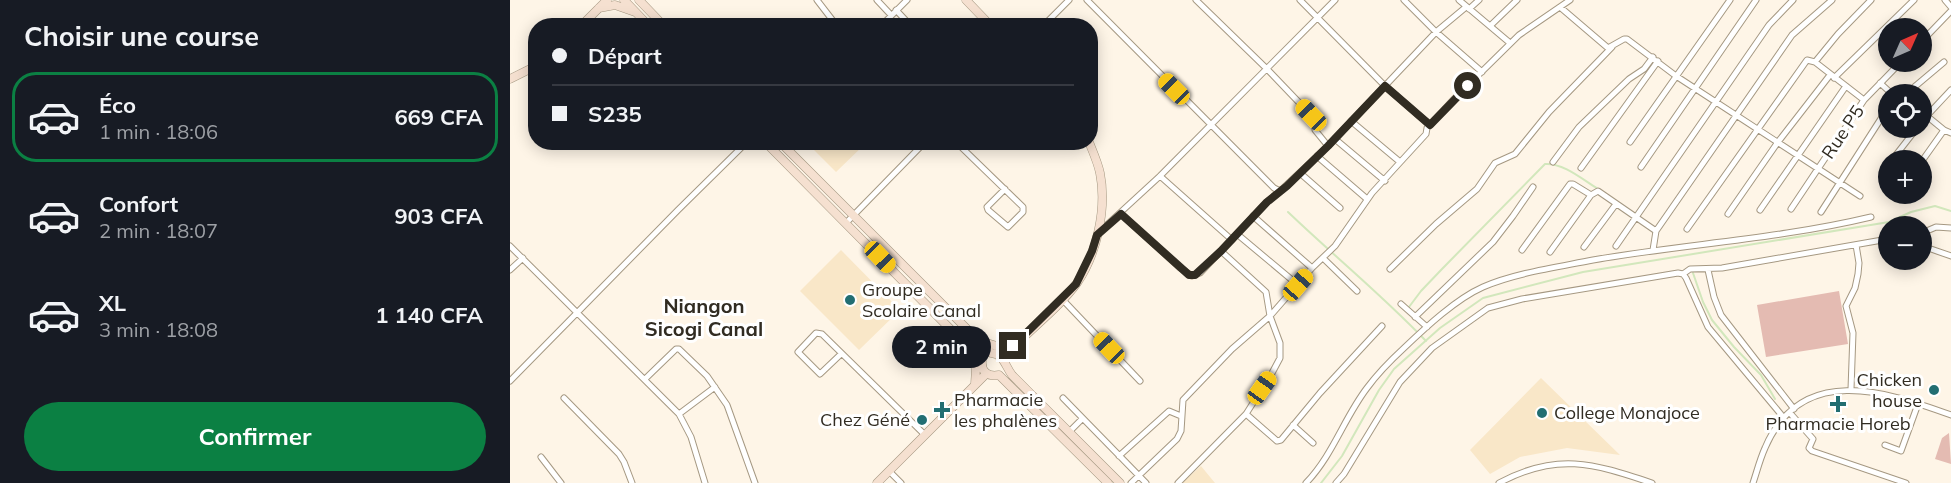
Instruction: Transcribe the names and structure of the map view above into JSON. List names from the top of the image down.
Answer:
{
  "streets": {
    "street": ["Rue P5"]
  },
  "districts": ["Niangon Sicogi Canal"],
  "places": {
    "other": [
      "Groupe Scolaire Canal",
      "Chicken house",
      "College Monajoce",
      "Chez Géné"
    ],
    "health": ["Pharmacie Horeb", "Pharmacie les phalènes"]
  },
  "north": "top right",
  "page": {
    "heading": "Choisir une course",
    "map_buttons": ["+", "−"],
    "banner": ["Départ", "S235"],
    "list": [
      {
        "name": "Éco",
        "note": "1 min · 18:06",
        "value": "669 CFA"
      },
      {
        "name": "Confort",
        "note": "2 min · 18:07",
        "value": "903 CFA"
      },
      {
        "name": "XL",
        "note": "3 min · 18:08",
        "value": "1 140 CFA"
      }
    ],
    "bubble": "2 min",
    "buttons": "Confirmer"
  }
}
